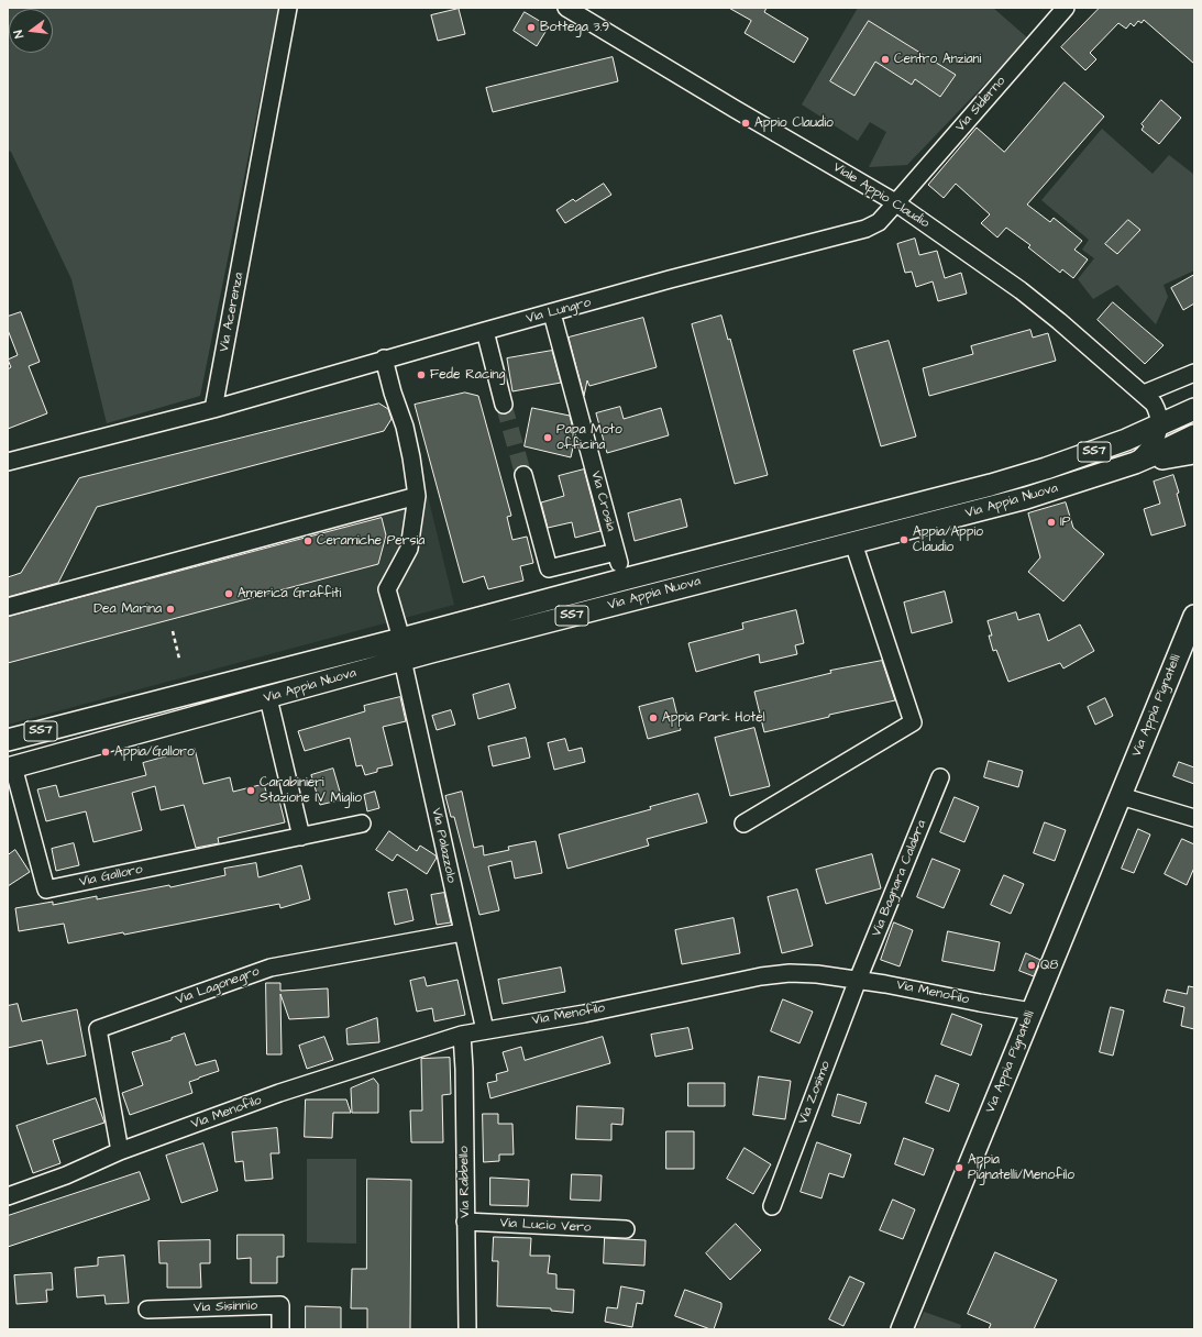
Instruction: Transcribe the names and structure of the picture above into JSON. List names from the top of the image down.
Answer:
{
  "streets": {
    "main road": ["SS7", "Via Appia Nuova", "Via Appia Pignatelli"],
    "street": [
      "Via Siderno",
      "Viale Appio Claudio",
      "Via Lungro",
      "Via Acerenza",
      "Via Crosia",
      "Via Palazzolo",
      "Via Galloro",
      "Via Bagnara Calabra",
      "Via Lagonegro",
      "Via Menofilo",
      "Via Zosimo",
      "Via Rabbello",
      "Via Lucio Vero",
      "Via Sisinnio"
    ]
  },
  "crossings": [
    ["Via Siderno", "Viale Appio Claudio"],
    ["Via Siderno", "Via Lungro"],
    ["Viale Appio Claudio", "Via Lungro"],
    ["Viale Appio Claudio", "Via Appia Nuova"],
    ["Via Lungro", "Via Acerenza"],
    ["Via Lungro", "Via Crosia"],
    ["Via Appia Nuova", "Via Palazzolo"],
    ["Via Appia Nuova", "Via Galloro"],
    ["Via Appia Pignatelli", "Via Menofilo"],
    ["Via Palazzolo", "Via Lagonegro"],
    ["Via Palazzolo", "Via Menofilo"],
    ["Via Bagnara Calabra", "Via Menofilo"],
    ["Via Bagnara Calabra", "Via Zosimo"],
    ["Via Lagonegro", "Via Menofilo"],
    ["Via Menofilo", "Via Zosimo"],
    ["Via Menofilo", "Via Rabbello"],
    ["Via Rabbello", "Via Lucio Vero"]
  ],
  "places": [
    "Bottega 3.9",
    "Centro Anziani",
    "Appio Claudio",
    "Fede Racing",
    "Papa Moto officina",
    "IP",
    "Appia/Appio Claudio",
    "Ceramiche Persia",
    "America Graffiti",
    "Dea Marina",
    "Appia Park Hotel",
    "Appia/Galloro",
    "Carabinieri Stazione IV Miglio",
    "Q8",
    "Appia Pignatelli/Menofilo"
  ],
  "north": "left"
}
